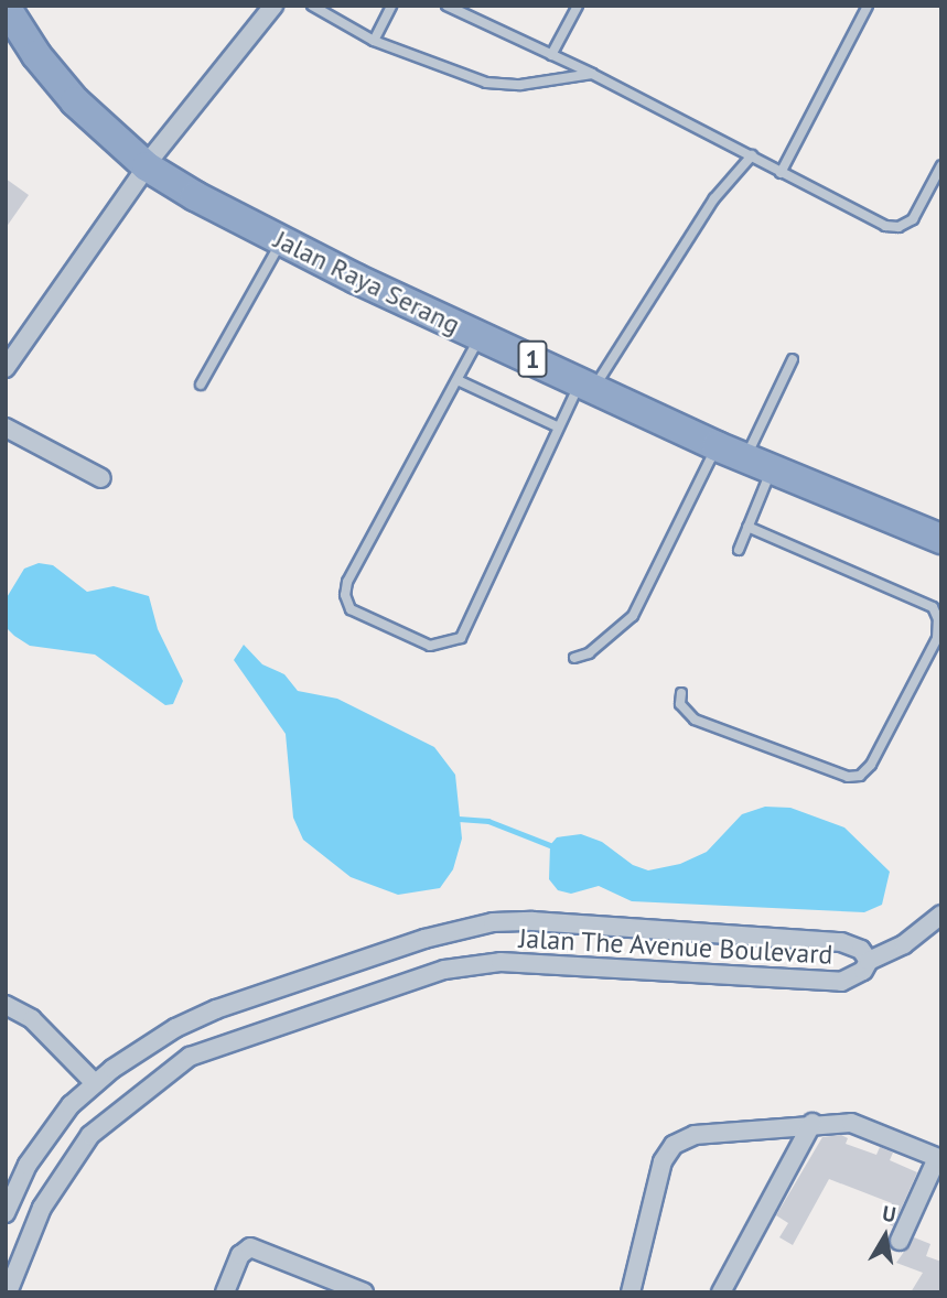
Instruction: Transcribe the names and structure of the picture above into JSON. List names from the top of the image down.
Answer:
{
  "streets": {
    "highway": ["Jalan Raya Serang", "1"],
    "street": ["Jalan The Avenue Boulevard"]
  },
  "north": "top"
}
